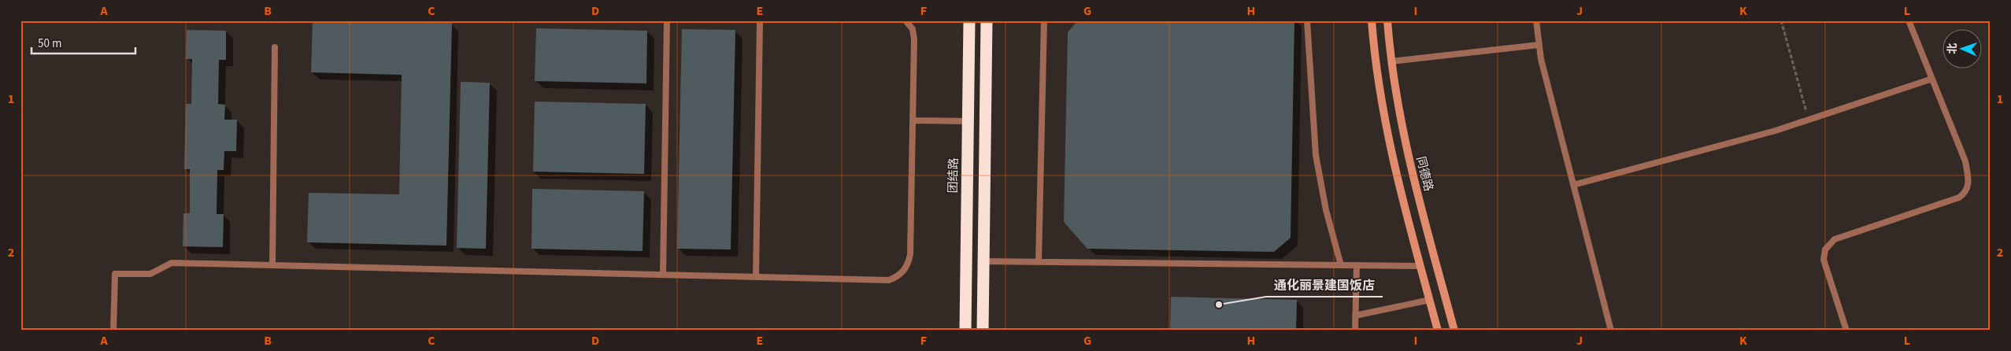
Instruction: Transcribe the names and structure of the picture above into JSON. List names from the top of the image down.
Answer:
{
  "streets": {
    "highway": ["团结路"],
    "main road": ["同德路"]
  },
  "places": ["通化丽景建国饭店"],
  "scale_bar": "50 m",
  "north": "left",
  "grid": {
    "columns": [
      "A",
      "B",
      "C",
      "D",
      "E",
      "F",
      "G",
      "H",
      "I",
      "J",
      "K",
      "L"
    ],
    "rows": ["1", "2"]
  }
}
